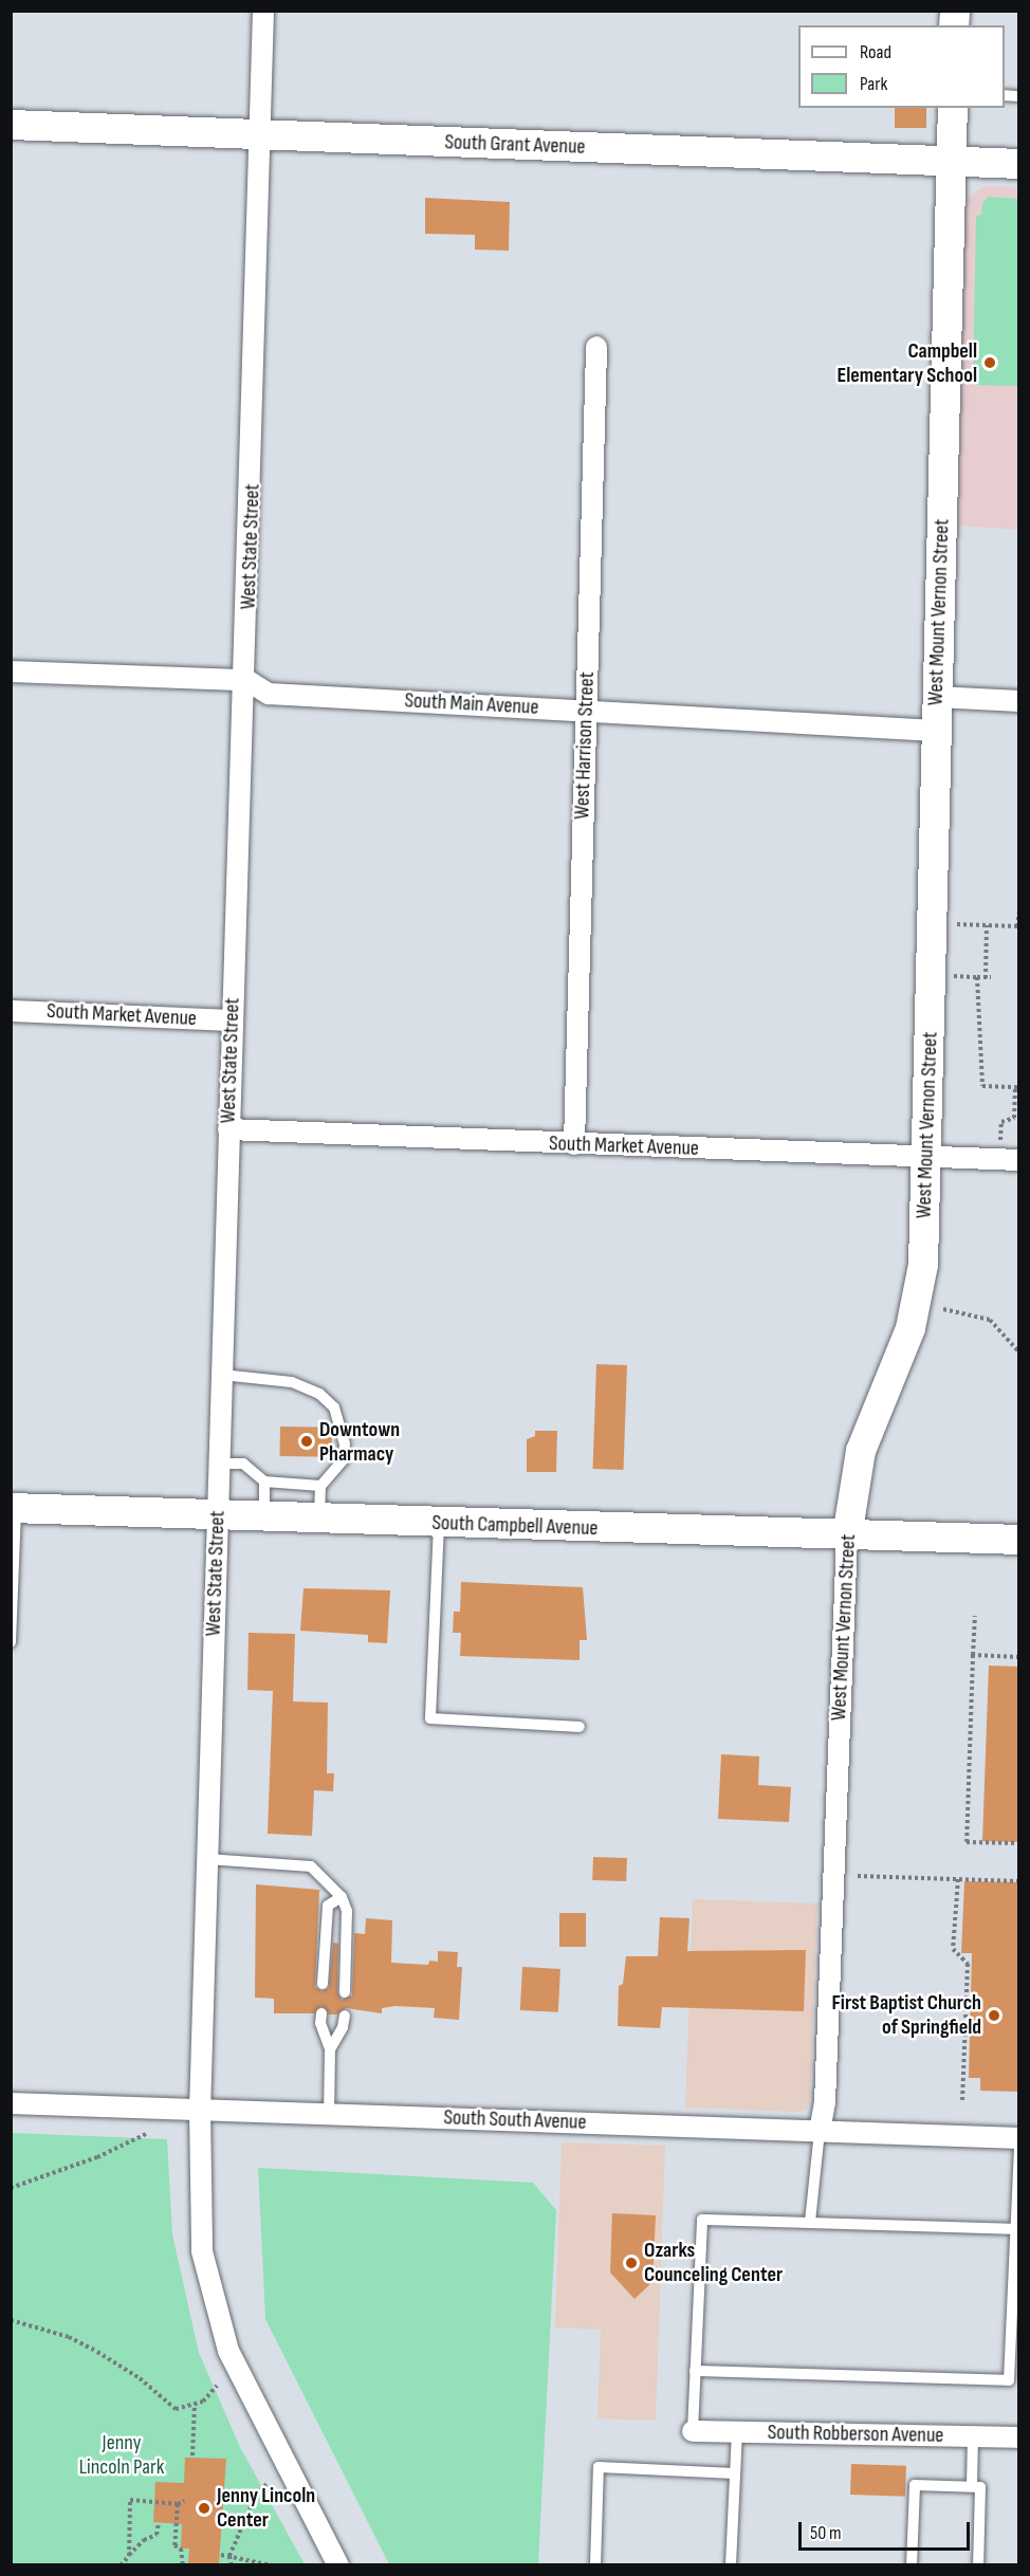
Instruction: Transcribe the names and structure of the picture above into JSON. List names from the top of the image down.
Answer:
{
  "streets": {
    "main road": ["South Grant Avenue", "West Mount Vernon Street", "South Campbell Avenue"],
    "street": [
      "West State Street",
      "South Main Avenue",
      "West Harrison Street",
      "South Market Avenue",
      "South South Avenue",
      "South Robberson Avenue"
    ]
  },
  "crossings": [
    ["South Grant Avenue", "West State Street"],
    ["South Grant Avenue", "West Mount Vernon Street"],
    ["West State Street", "South Main Avenue"],
    ["West State Street", "South Market Avenue"],
    ["West State Street", "South Campbell Avenue"],
    ["West State Street", "South South Avenue"],
    ["West Mount Vernon Street", "South Main Avenue"],
    ["West Mount Vernon Street", "South Market Avenue"],
    ["West Mount Vernon Street", "South Campbell Avenue"],
    ["West Mount Vernon Street", "South South Avenue"],
    ["South Main Avenue", "West Harrison Street"],
    ["West Harrison Street", "South Market Avenue"]
  ],
  "parks": ["Jenny Lincoln Park"],
  "places": [
    "Campbell Elementary School",
    "Downtown Pharmacy",
    "First Baptist Church of Springfield",
    "Ozarks Counceling Center",
    "Jenny Lincoln Center"
  ],
  "legend": ["Road", "Park"],
  "scale_bar": "50 m"
}
